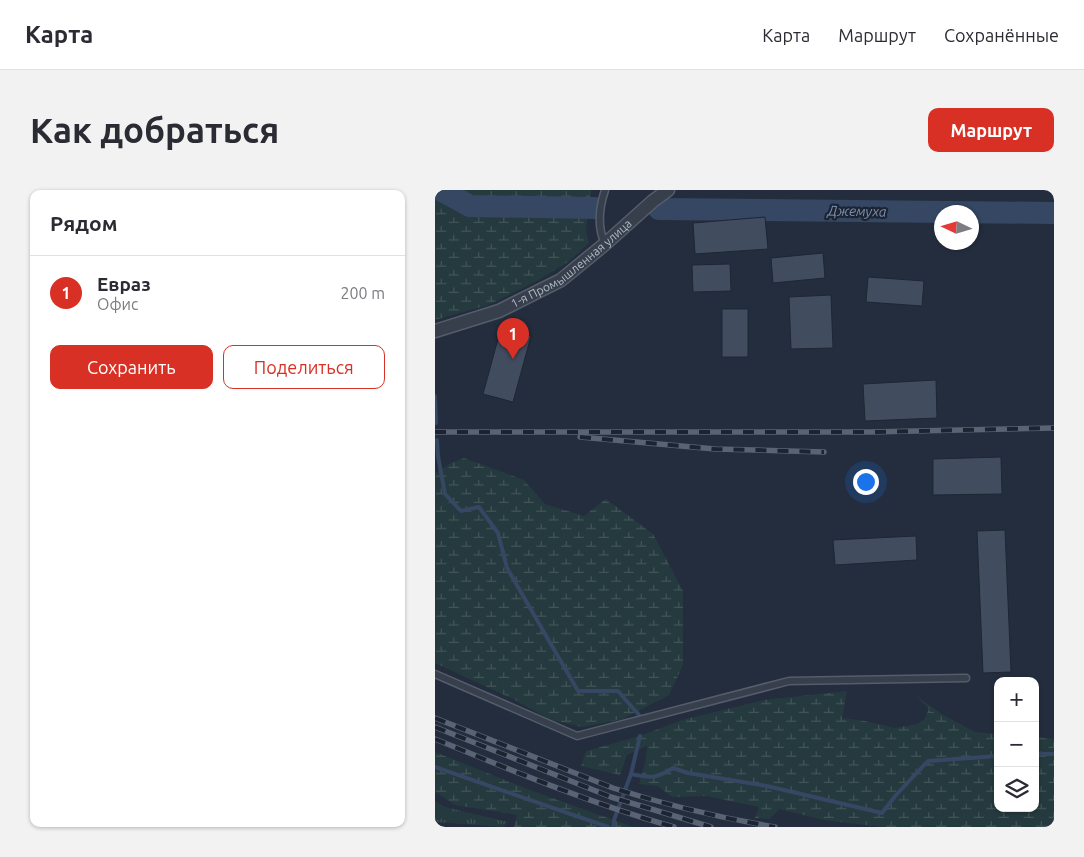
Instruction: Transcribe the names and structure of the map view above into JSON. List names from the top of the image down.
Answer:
{
  "streets": {
    "street": ["1-я Промышленная улица"]
  },
  "water": ["Джемуха"],
  "north": "left",
  "page": {
    "header": "Карта",
    "nav": ["Карта", "Маршрут", "Сохранённые"],
    "buttons": [
      "Маршрут",
      ["Сохранить", "Поделиться"]
    ],
    "title": "Как добраться",
    "heading": "Рядом",
    "list": [
      {
        "mark": "1",
        "name": "Евраз",
        "note": "Офис",
        "value": "200 m"
      }
    ],
    "pins": "1",
    "map_buttons": ["+", "−"]
  }
}
